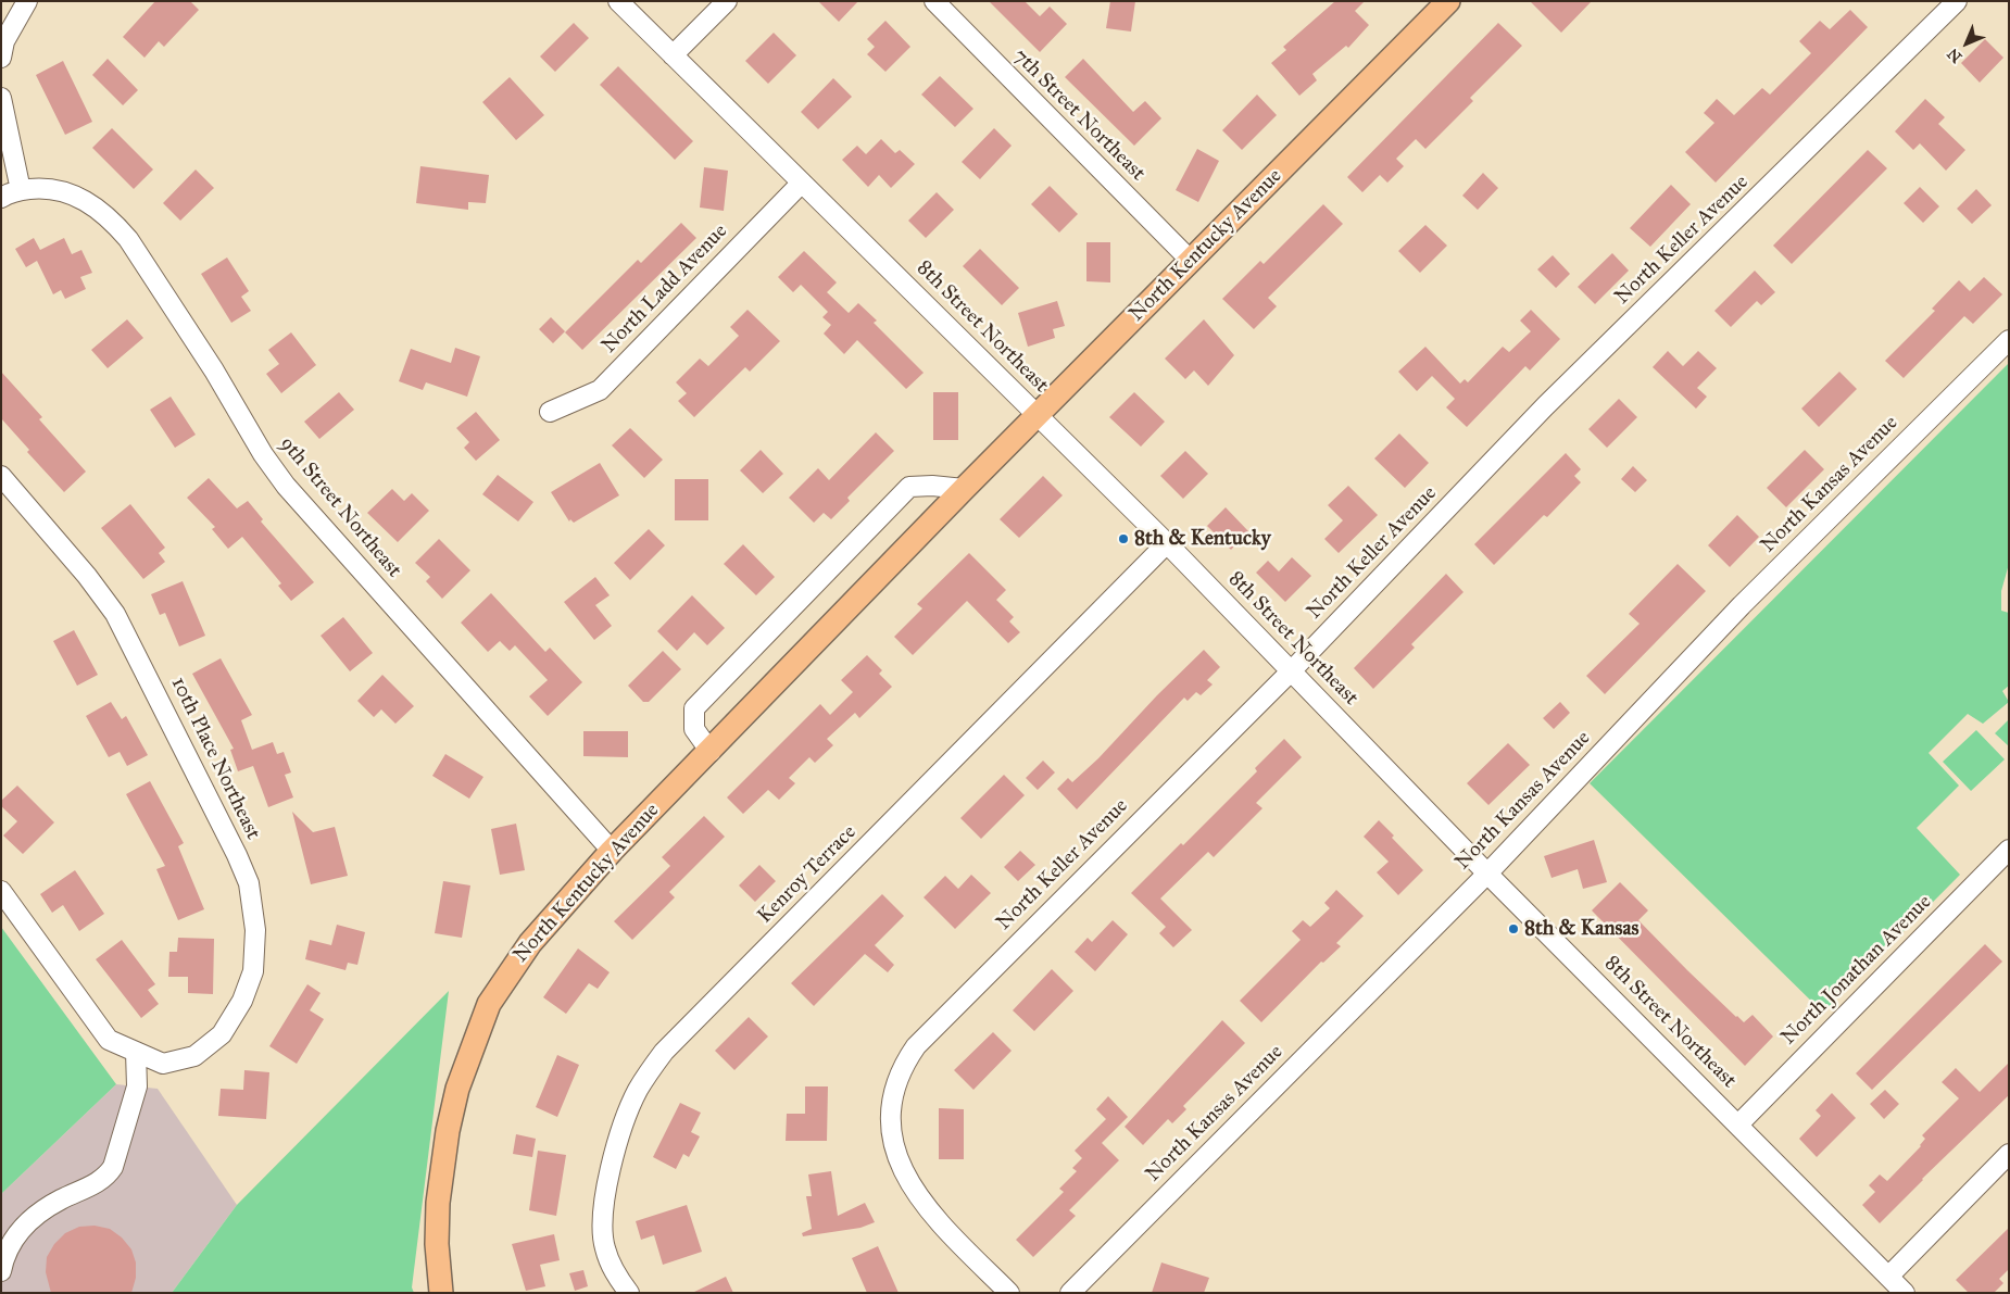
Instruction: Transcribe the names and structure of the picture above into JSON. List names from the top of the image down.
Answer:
{
  "streets": {
    "main road": ["North Kentucky Avenue"],
    "street": [
      "7th Street Northeast",
      "North Keller Avenue",
      "North Ladd Avenue",
      "8th Street Northeast",
      "North Kansas Avenue",
      "9th Street Northeast",
      "10th Place Northeast",
      "Kenroy Terrace",
      "North Jonathan Avenue"
    ]
  },
  "crossings": [
    ["7th Street Northeast", "North Kentucky Avenue"],
    ["North Keller Avenue", "8th Street Northeast"],
    ["North Kentucky Avenue", "8th Street Northeast"],
    ["North Kentucky Avenue", "9th Street Northeast"],
    ["North Ladd Avenue", "8th Street Northeast"],
    ["8th Street Northeast", "North Kansas Avenue"],
    ["8th Street Northeast", "Kenroy Terrace"],
    ["8th Street Northeast", "North Jonathan Avenue"]
  ],
  "places": ["8th & Kentucky", "8th & Kansas"],
  "north": "bottom left"
}
